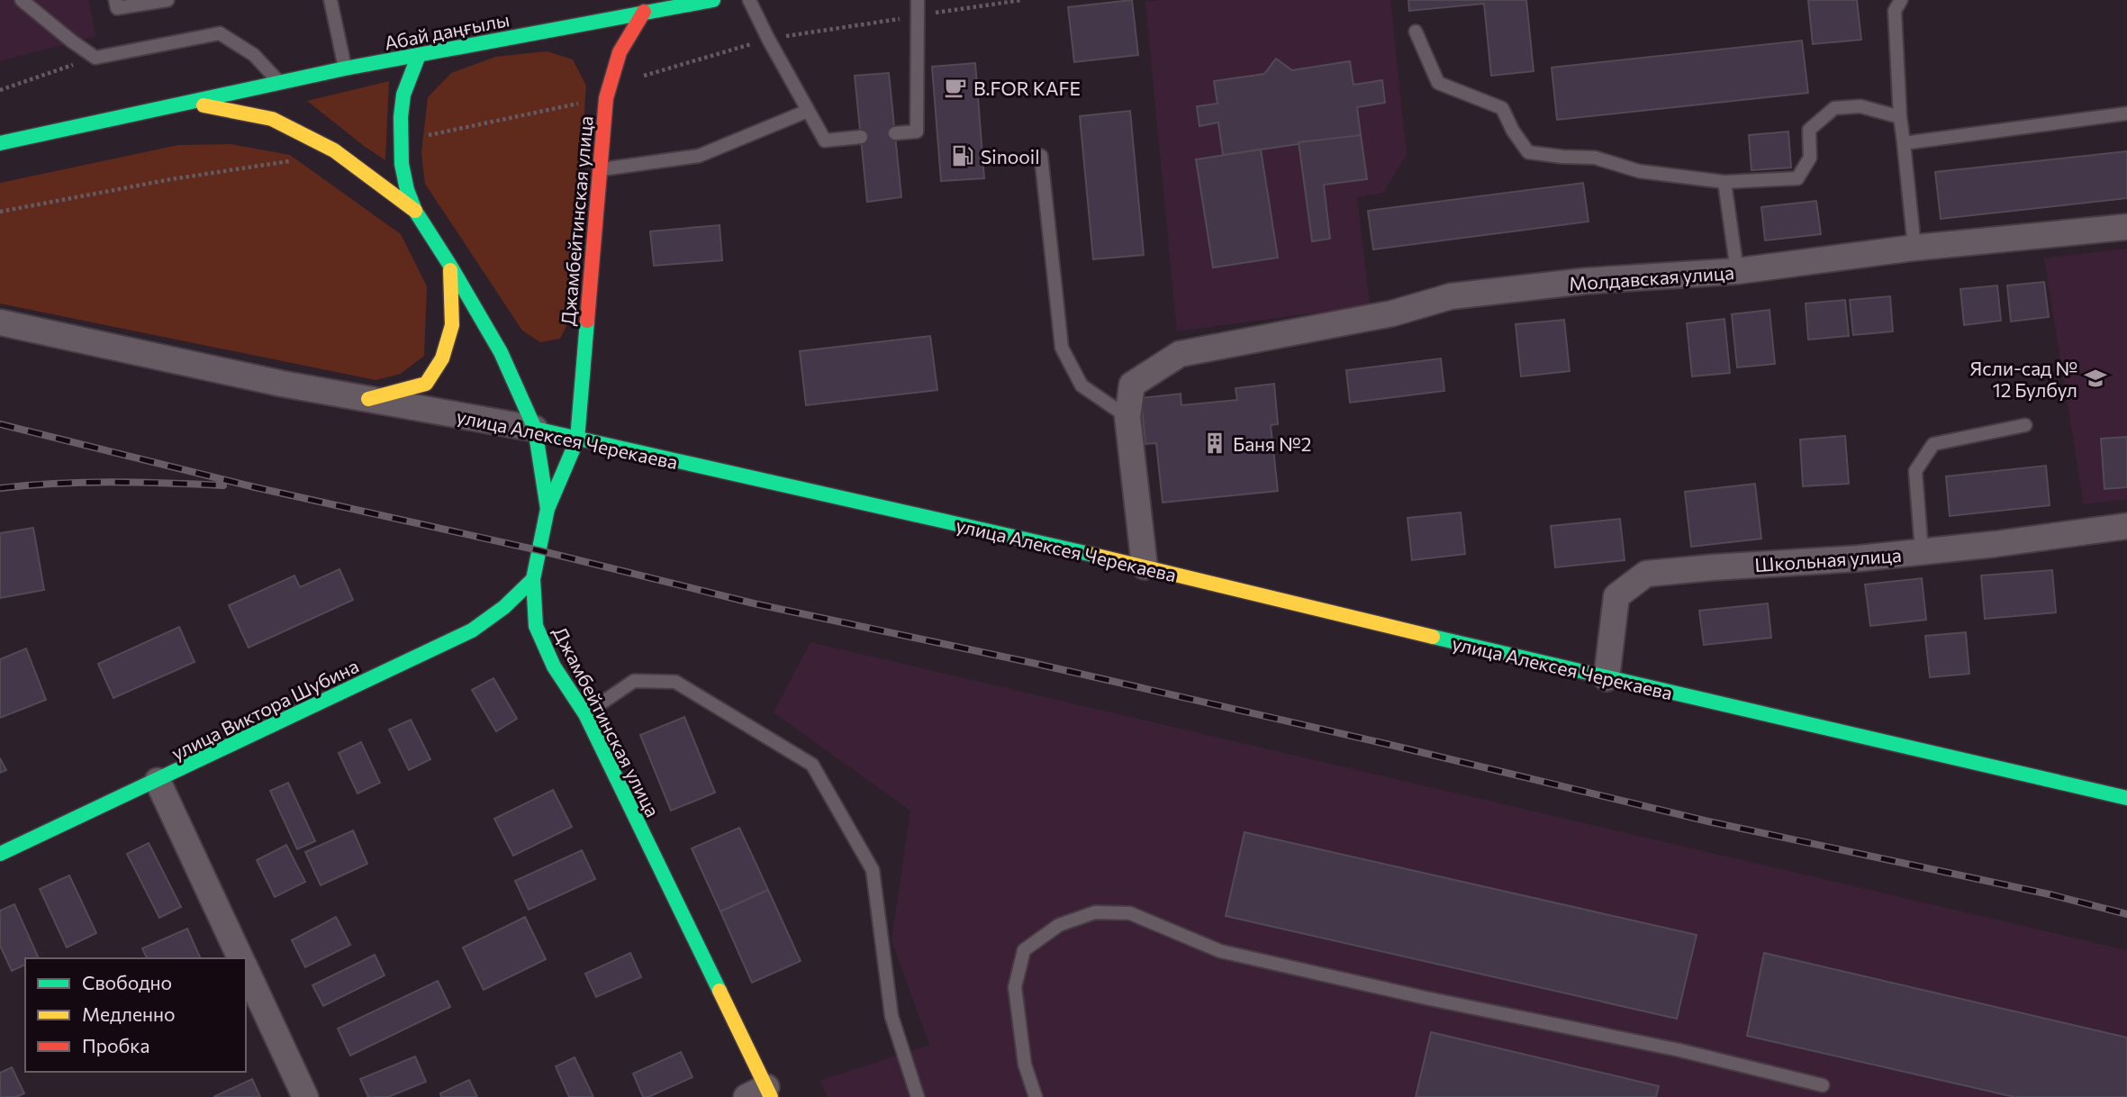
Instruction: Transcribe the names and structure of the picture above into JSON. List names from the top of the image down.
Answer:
{
  "streets": {
    "street": [
      "Абай даңғылы",
      "Джамбейтинская улица",
      "Молдавская улица",
      "улица Алексея Черекаева",
      "Школьная улица",
      "улица Виктора Шубина"
    ]
  },
  "crossings": [
    ["Абай даңғылы", "Джамбейтинская улица"],
    ["Джамбейтинская улица", "улица Алексея Черекаева"],
    ["Джамбейтинская улица", "улица Виктора Шубина"],
    ["улица Алексея Черекаева", "Школьная улица"]
  ],
  "places": {
    "cafe": ["B.FOR KAFE"],
    "fuel station": ["Sinooil"],
    "school or university": ["Ясли-сад № 12 Булбул"],
    "building": ["Баня №2"]
  },
  "legend": ["Свободно", "Медленно", "Пробка"]
}
